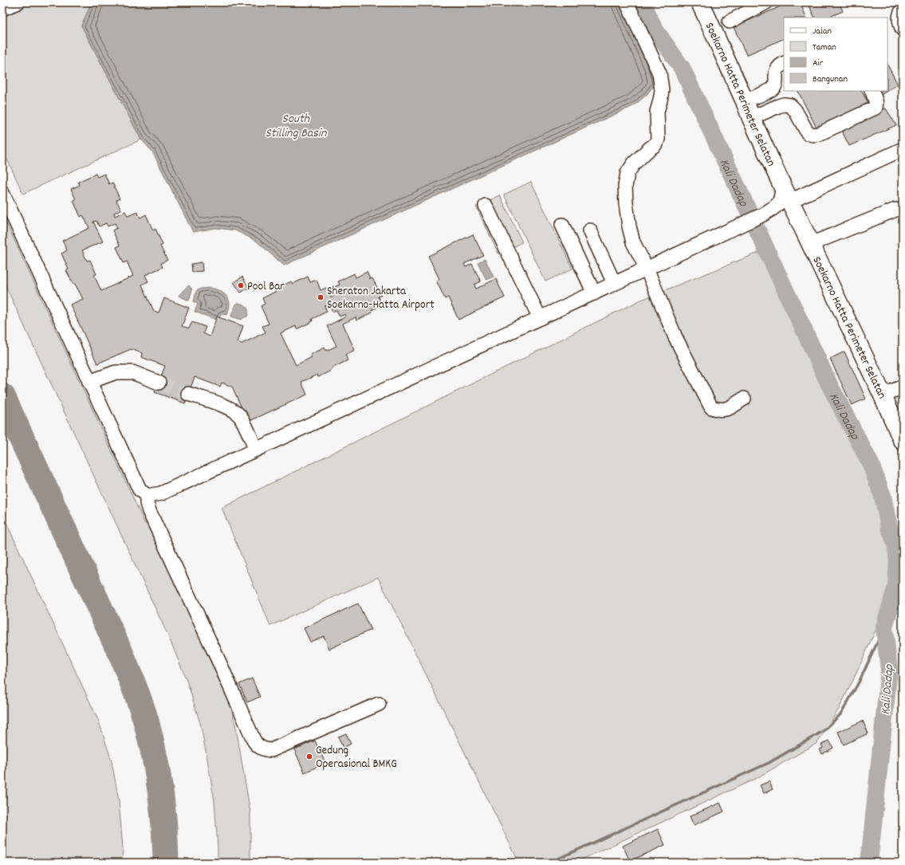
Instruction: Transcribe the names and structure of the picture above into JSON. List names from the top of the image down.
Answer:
{
  "streets": {
    "main road": ["Soekarno Hatta Perimeter Selatan"]
  },
  "water": ["South Stilling Basin", "Kali Dadap"],
  "places": ["Pool Bar", "Sheraton Jakarta Soekarno-Hatta Airport", "Gedung Operasional BMKG"],
  "legend": [
    "Jalan",
    "Taman",
    "Air",
    "Bangunan"
  ]
}
